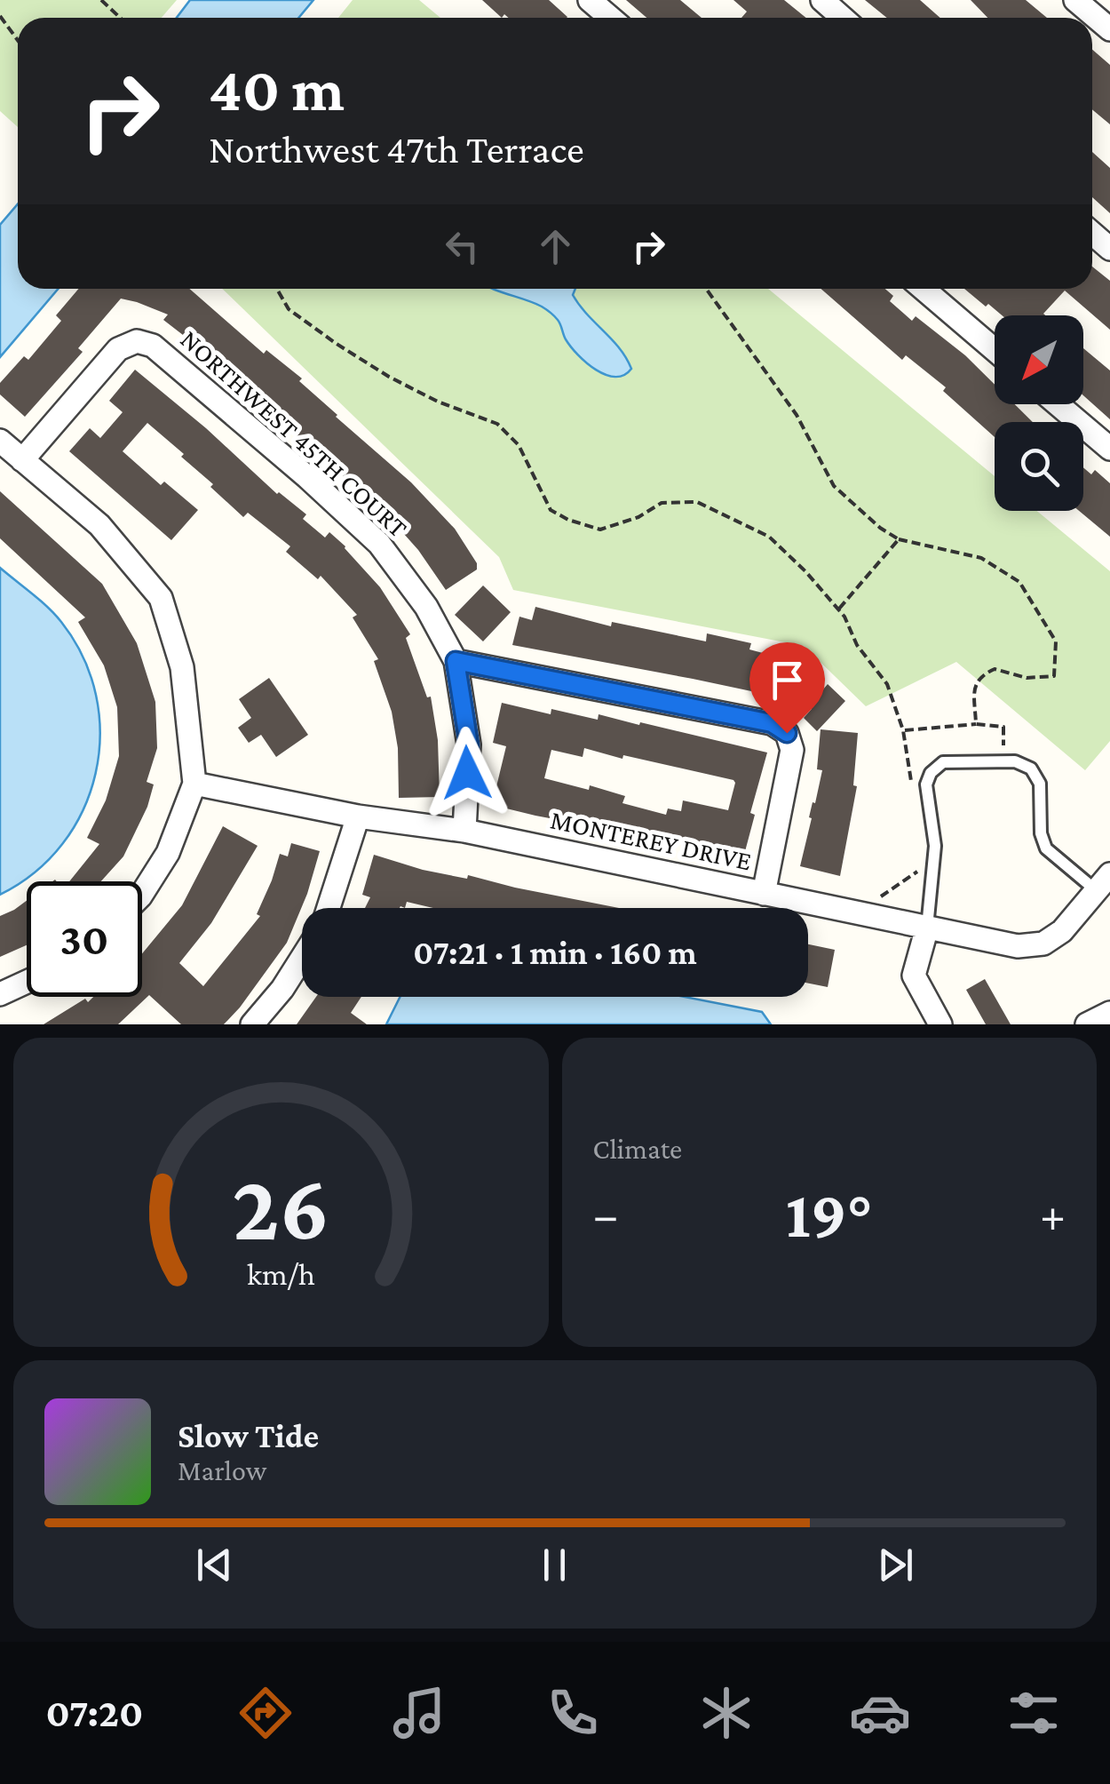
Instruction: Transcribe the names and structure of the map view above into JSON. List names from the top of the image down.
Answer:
{
  "streets": {
    "street": ["NORTHWEST 45TH COURT", "MONTEREY DRIVE"]
  },
  "crossings": [
    ["NORTHWEST 45TH COURT", "MONTEREY DRIVE"]
  ],
  "north": "bottom left",
  "page": {
    "turn": ["40 m", "Northwest 47th Terrace"],
    "limit": "30",
    "trip": "07:21 · 1 min · 160 m",
    "tile": "Climate",
    "heat": ["−", "19°", "+"],
    "song": ["Slow Tide", "Marlow"],
    "tabs": "07:20",
    "gauge": ["26", "km/h"]
  }
}
